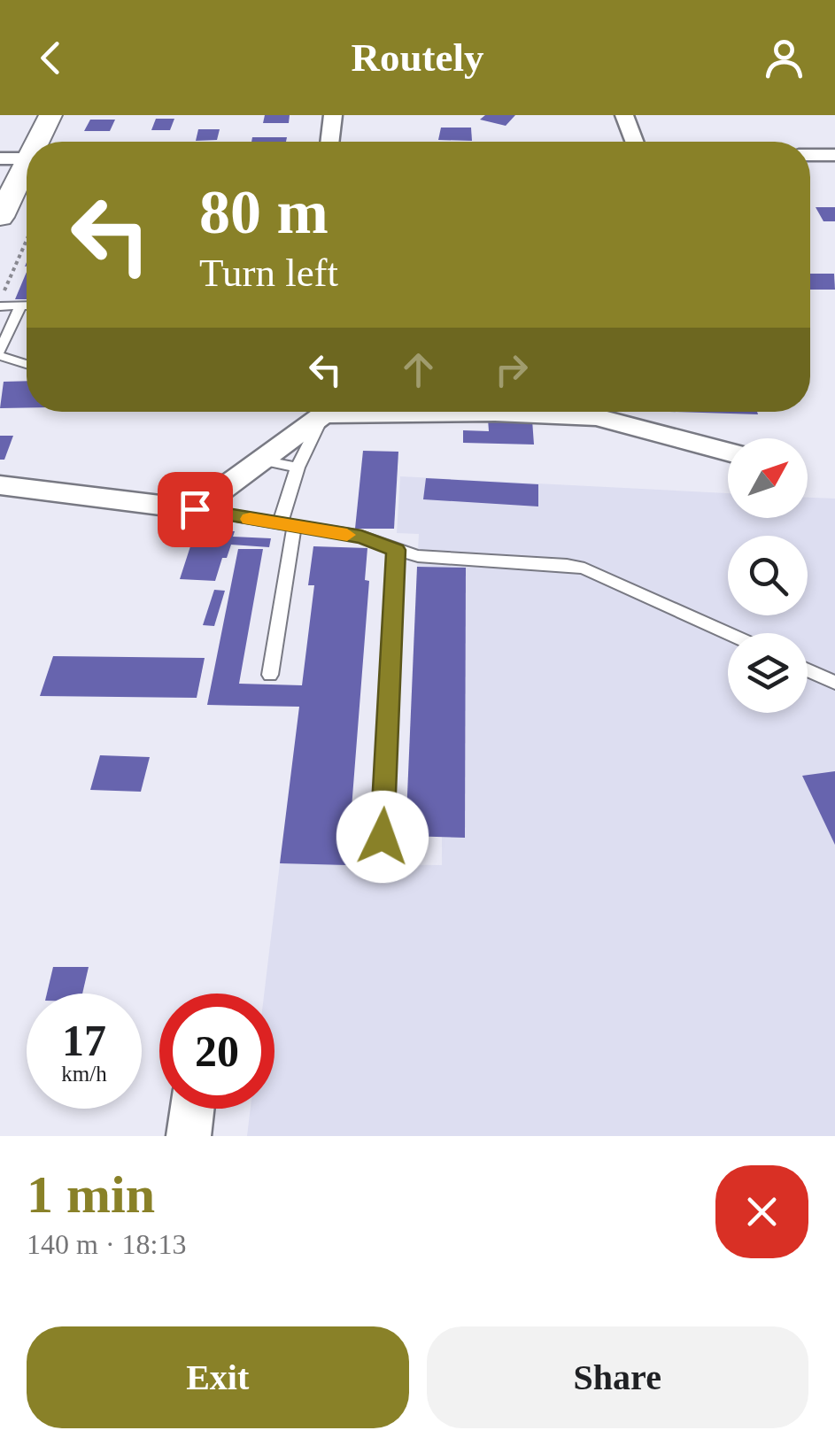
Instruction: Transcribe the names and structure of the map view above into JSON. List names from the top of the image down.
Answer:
{
  "north": "top right",
  "page": {
    "header": "Routely",
    "turn": ["80 m", "Turn left"],
    "speed": "17 km/h",
    "limit": "20",
    "heading": ["1 min", "140 m · 18:13"],
    "buttons": ["Exit", "Share"]
  }
}
